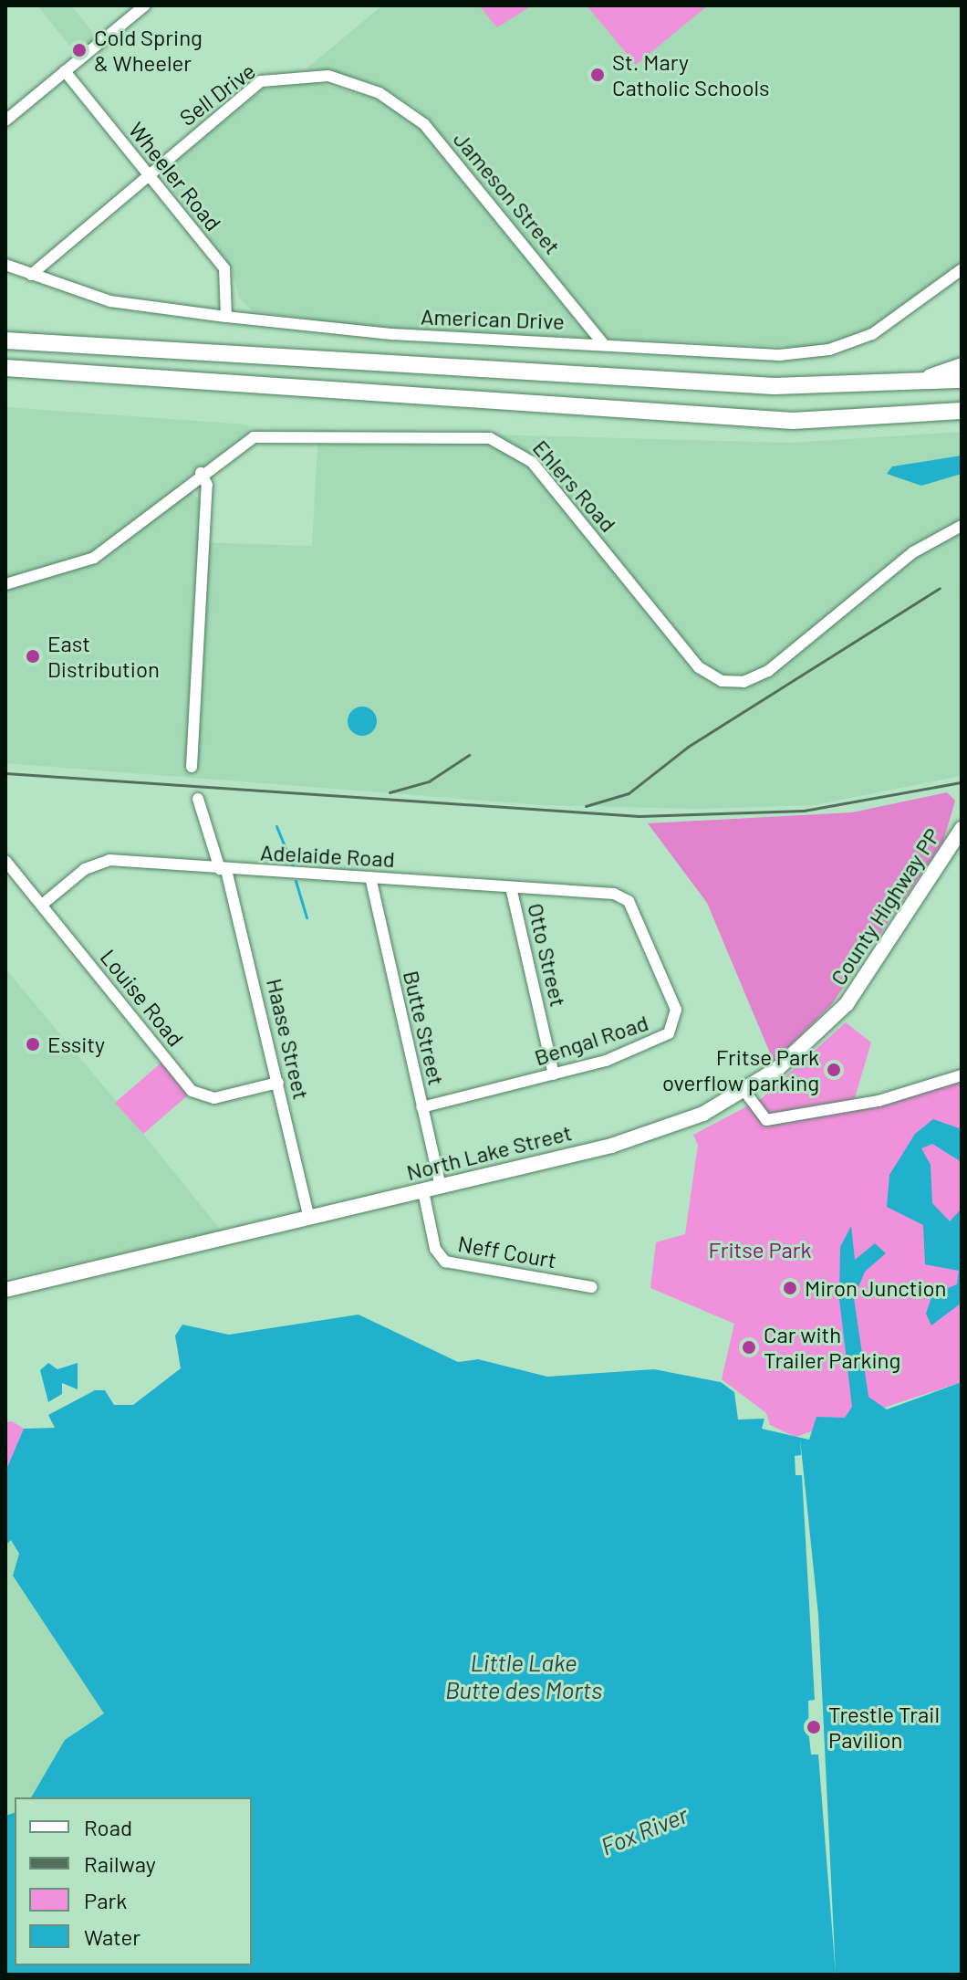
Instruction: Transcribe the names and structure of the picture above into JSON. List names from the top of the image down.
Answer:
{
  "streets": {
    "main road": ["County Highway PP", "North Lake Street"],
    "street": [
      "Sell Drive",
      "Wheeler Road",
      "Jameson Street",
      "American Drive",
      "Ehlers Road",
      "Adelaide Road",
      "Otto Street",
      "Louise Road",
      "Butte Street",
      "Haase Street",
      "Bengal Road",
      "Neff Court"
    ]
  },
  "crossings": [
    ["Sell Drive", "Wheeler Road"],
    ["Sell Drive", "Jameson Street"],
    ["Sell Drive", "American Drive"],
    ["Wheeler Road", "American Drive"],
    ["Jameson Street", "American Drive"],
    ["Adelaide Road", "Otto Street"],
    ["Adelaide Road", "Louise Road"],
    ["Adelaide Road", "Butte Street"],
    ["Adelaide Road", "Haase Street"],
    ["Adelaide Road", "Bengal Road"],
    ["County Highway PP", "North Lake Street"],
    ["Otto Street", "Bengal Road"],
    ["Louise Road", "Haase Street"],
    ["Butte Street", "Bengal Road"],
    ["Butte Street", "North Lake Street"],
    ["Haase Street", "North Lake Street"],
    ["North Lake Street", "Neff Court"]
  ],
  "water": ["Little Lake Butte des Morts", "Fox River"],
  "parks": ["Fritse Park"],
  "places": [
    "Cold Spring & Wheeler",
    "St. Mary Catholic Schools",
    "East Distribution",
    "Essity",
    "Fritse Park overflow parking",
    "Miron Junction",
    "Car with Trailer Parking",
    "Trestle Trail Pavilion"
  ],
  "legend": [
    "Road",
    "Railway",
    "Park",
    "Water"
  ]
}
